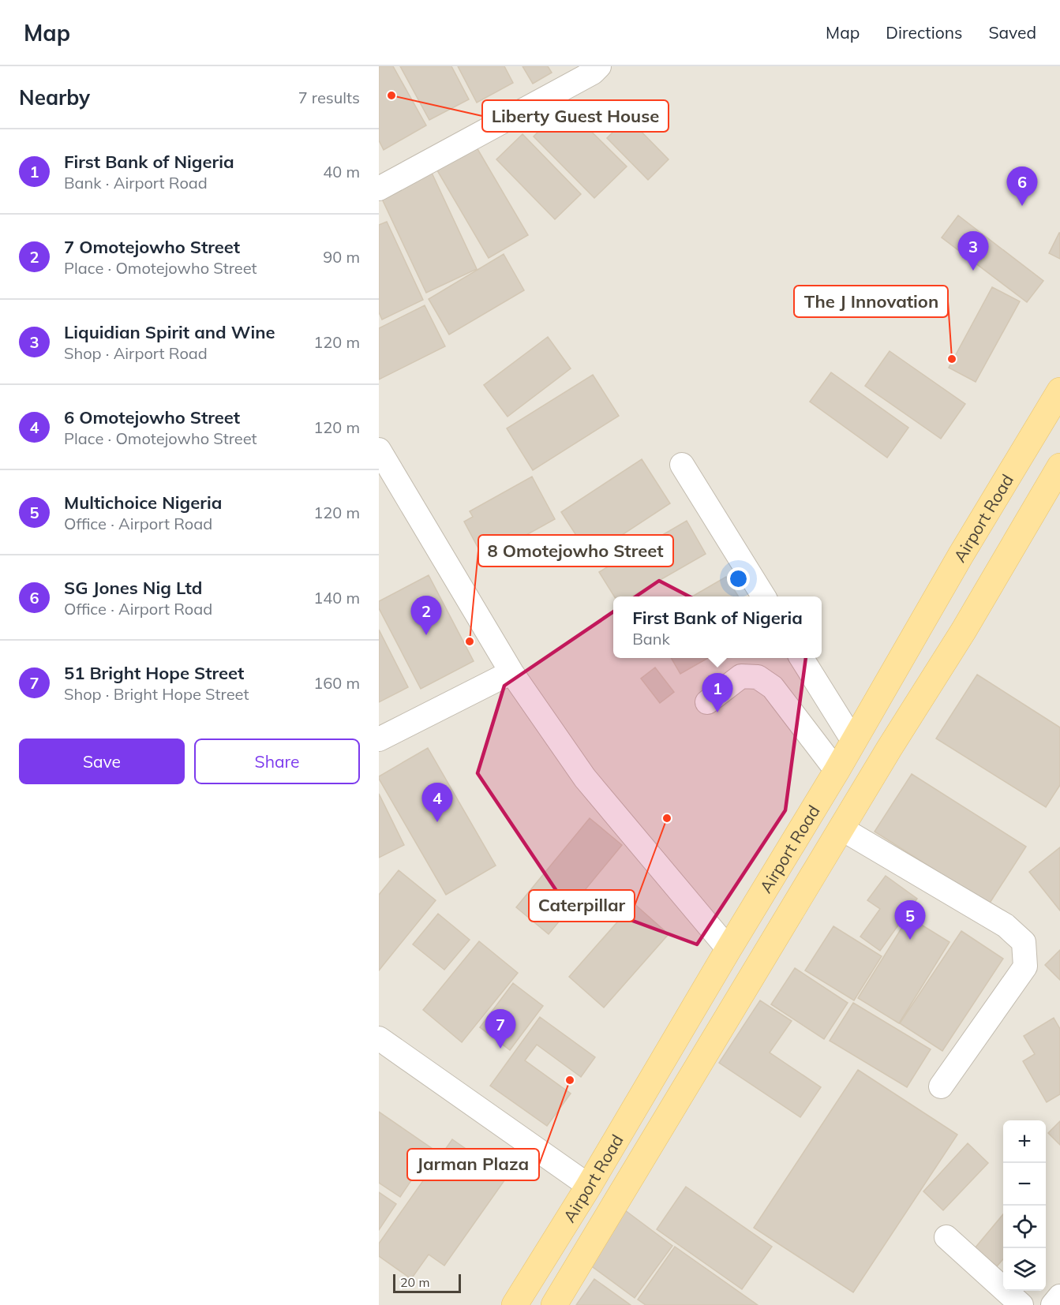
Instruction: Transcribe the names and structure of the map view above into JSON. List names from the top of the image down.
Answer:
{
  "streets": {
    "main road": ["Airport Road"]
  },
  "places": [
    "Liberty Guest House",
    "The J Innovation",
    "8 Omotejowho Street",
    "Caterpillar",
    "Jarman Plaza"
  ],
  "scale_bar": "20 m",
  "page": {
    "header": "Map",
    "nav": ["Map", "Directions", "Saved"],
    "heading": ["Nearby", "7 results"],
    "list": [
      {
        "mark": "1",
        "name": "First Bank of Nigeria",
        "note": "Bank · Airport Road",
        "value": "40 m"
      },
      {
        "mark": "2",
        "name": "7 Omotejowho Street",
        "note": "Place · Omotejowho Street",
        "value": "90 m"
      },
      {
        "mark": "3",
        "name": "Liquidian Spirit and Wine",
        "note": "Shop · Airport Road",
        "value": "120 m"
      },
      {
        "mark": "4",
        "name": "6 Omotejowho Street",
        "note": "Place · Omotejowho Street",
        "value": "120 m"
      },
      {
        "mark": "5",
        "name": "Multichoice Nigeria",
        "note": "Office · Airport Road",
        "value": "120 m"
      },
      {
        "mark": "6",
        "name": "SG Jones Nig Ltd",
        "note": "Office · Airport Road",
        "value": "140 m"
      },
      {
        "mark": "7",
        "name": "51 Bright Hope Street",
        "note": "Shop · Bright Hope Street",
        "value": "160 m"
      }
    ],
    "pins": [
      "6",
      "3",
      "2",
      "1",
      "4",
      "5",
      "7"
    ],
    "popup": ["First Bank of Nigeria", "Bank"],
    "buttons": ["Save", "Share"],
    "map_buttons": ["+", "−"],
    "scale": "20 m"
  }
}
